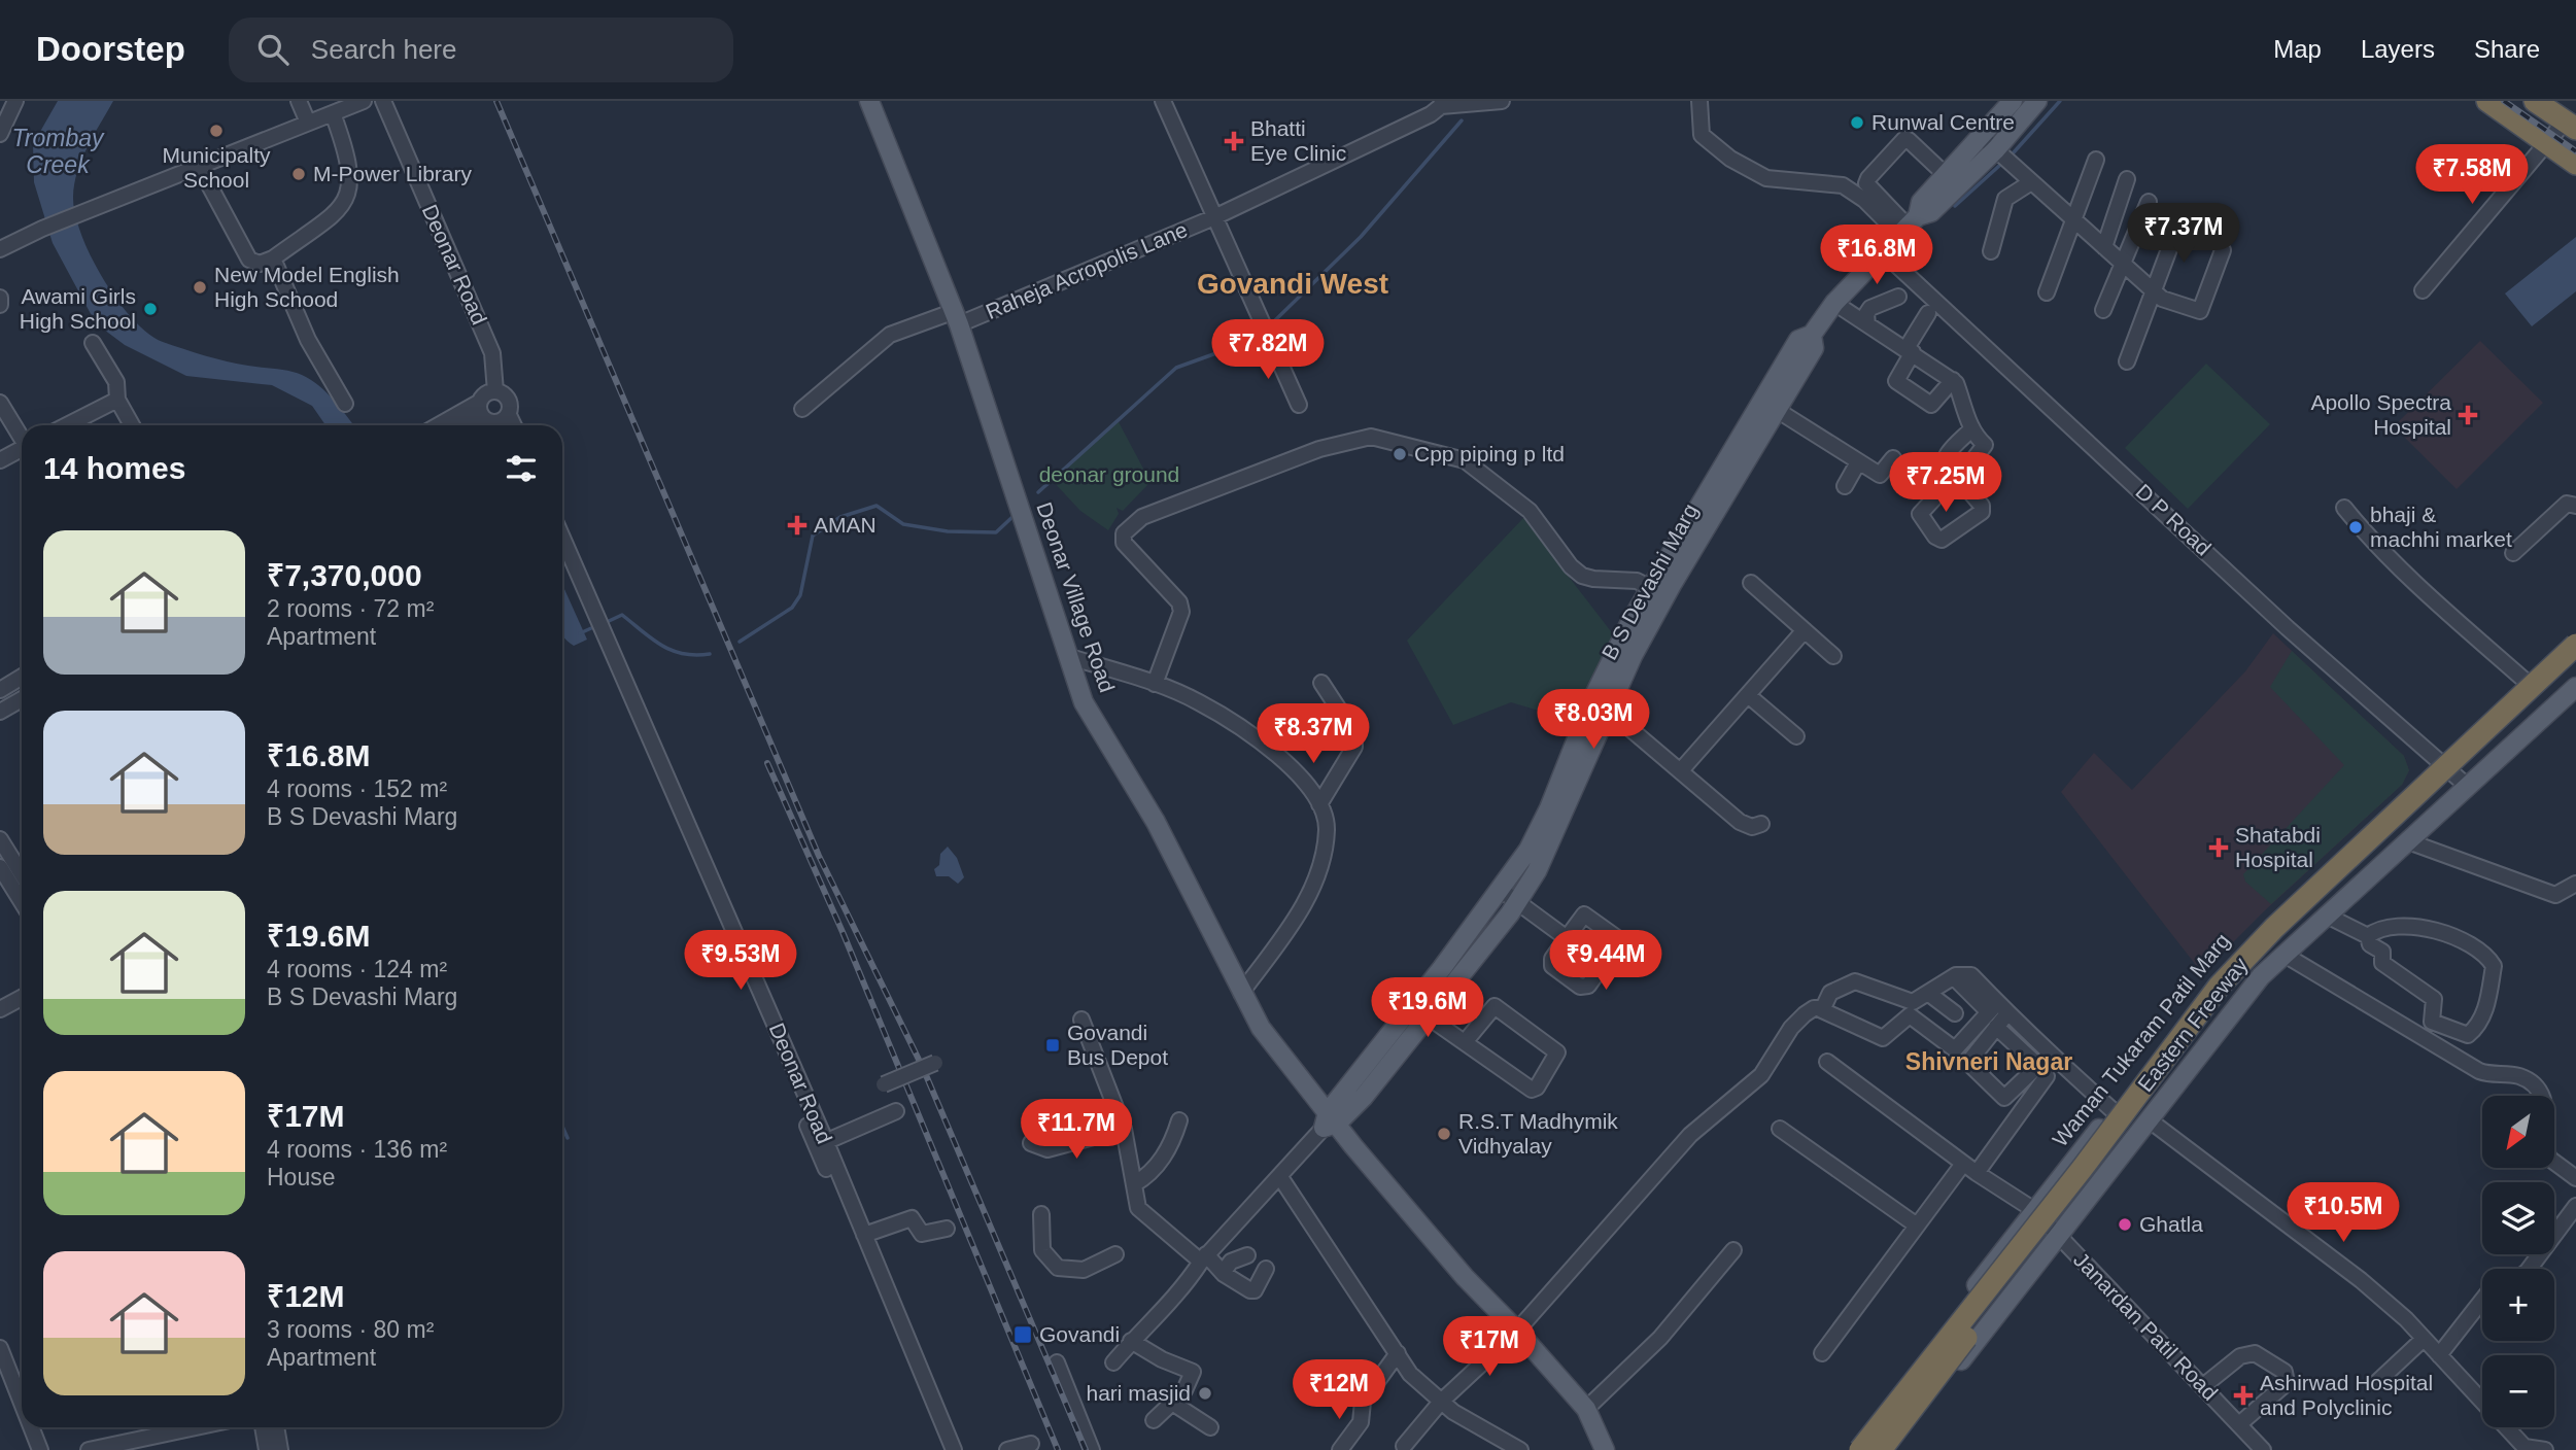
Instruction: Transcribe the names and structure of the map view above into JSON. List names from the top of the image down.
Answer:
{
  "streets": {
    "highway": ["Eastern Freeway"],
    "main road": ["B S Devashi Marg", "Deonar Village Road", "Waman Tukaram Patil Marg"],
    "street": [
      "Deonar Road",
      "Raheja Acropolis Lane",
      "D P Road",
      "Janardan Patil Road"
    ]
  },
  "crossings": [
    ["Raheja Acropolis Lane", "Deonar Village Road"],
    ["D P Road", "B S Devashi Marg"],
    ["D P Road", "Waman Tukaram Patil Marg"],
    ["B S Devashi Marg", "Deonar Village Road"],
    ["Eastern Freeway", "Waman Tukaram Patil Marg"],
    ["Waman Tukaram Patil Marg", "Janardan Patil Road"]
  ],
  "districts": ["Govandi West", "Shivneri Nagar"],
  "water": ["Trombay Creek"],
  "parks": ["deonar ground"],
  "places": {
    "other": [
      "Runwal Centre",
      "Municipalty School",
      "M-Power Library",
      "New Model English High Schood",
      "Awami Girls High School",
      "Cpp piping p ltd",
      "bhaji & machhi market",
      "R.S.T Madhymik Vidhyalay",
      "Ghatla",
      "hari masjid"
    ],
    "health": [
      "Bhatti Eye Clinic",
      "Apollo Spectra Hospital",
      "AMAN",
      "Shatabdi Hospital",
      "Ashirwad Hospital and Polyclinic"
    ],
    "transit": ["Govandi Bus Depot", "Govandi"]
  },
  "north": "bottom left",
  "page": {
    "header": "Doorstep",
    "search": "Search here",
    "nav": ["Map", "Layers", "Share"],
    "price": [
      "₹7.58M",
      "₹7.37M",
      "₹16.8M",
      "₹7.82M",
      "₹7.25M",
      "₹8.03M",
      "₹8.37M",
      "₹9.53M",
      "₹9.44M",
      "₹19.6M",
      "₹11.7M",
      "₹10.5M",
      "₹17M",
      "₹12M"
    ],
    "heading": "14 homes",
    "list": [
      {
        "name": "₹7,370,000",
        "note": "2 rooms · 72 m² · Apartment"
      },
      {
        "name": "₹16.8M",
        "note": "4 rooms · 152 m² · B S Devashi Marg"
      },
      {
        "name": "₹19.6M",
        "note": "4 rooms · 124 m² · B S Devashi Marg"
      },
      {
        "name": "₹17M",
        "note": "4 rooms · 136 m² · House"
      },
      {
        "name": "₹12M",
        "note": "3 rooms · 80 m² · Apartment"
      }
    ],
    "map_buttons": ["+", "−"]
  }
}
